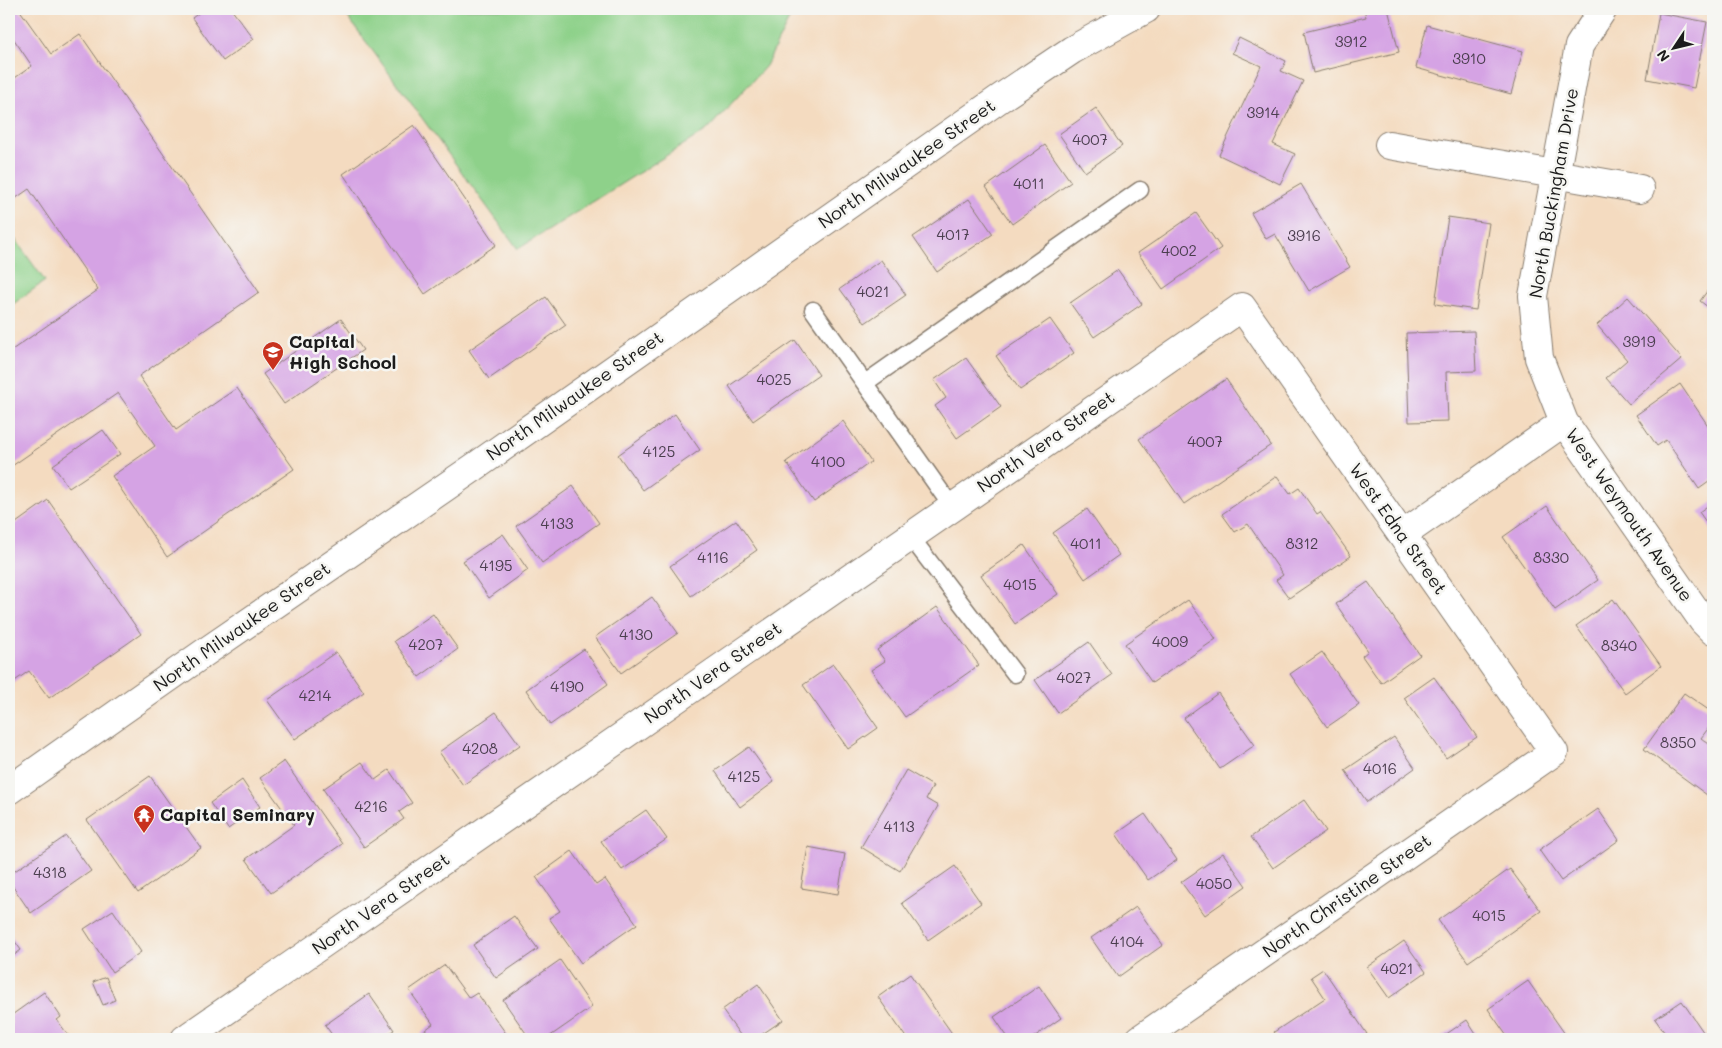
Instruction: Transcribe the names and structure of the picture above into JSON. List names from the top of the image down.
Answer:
{
  "streets": {
    "street": [
      "North Milwaukee Street",
      "North Buckingham Drive",
      "North Vera Street",
      "West Weymouth Avenue",
      "West Edna Street",
      "North Christine Street"
    ]
  },
  "crossings": [
    ["North Buckingham Drive", "West Weymouth Avenue"],
    ["North Vera Street", "West Edna Street"],
    ["West Edna Street", "North Christine Street"]
  ],
  "places": {
    "school or university": ["Capital High School"],
    "temple": ["Capital Seminary"]
  },
  "house_numbers": [
    "3912",
    "3910",
    "3914",
    "4007",
    "4011",
    "4017",
    "3916",
    "4002",
    "4021",
    "3919",
    "4025",
    "4007",
    "4125",
    "4100",
    "4133",
    "4011",
    "8312",
    "4116",
    "8330",
    "4195",
    "4015",
    "4130",
    "4009",
    "4207",
    "8340",
    "4027",
    "4190",
    "4214",
    "8350",
    "4208",
    "4016",
    "4125",
    "4216",
    "4113",
    "4318",
    "4050",
    "4015",
    "4104",
    "4021"
  ],
  "north": "bottom left"
}
